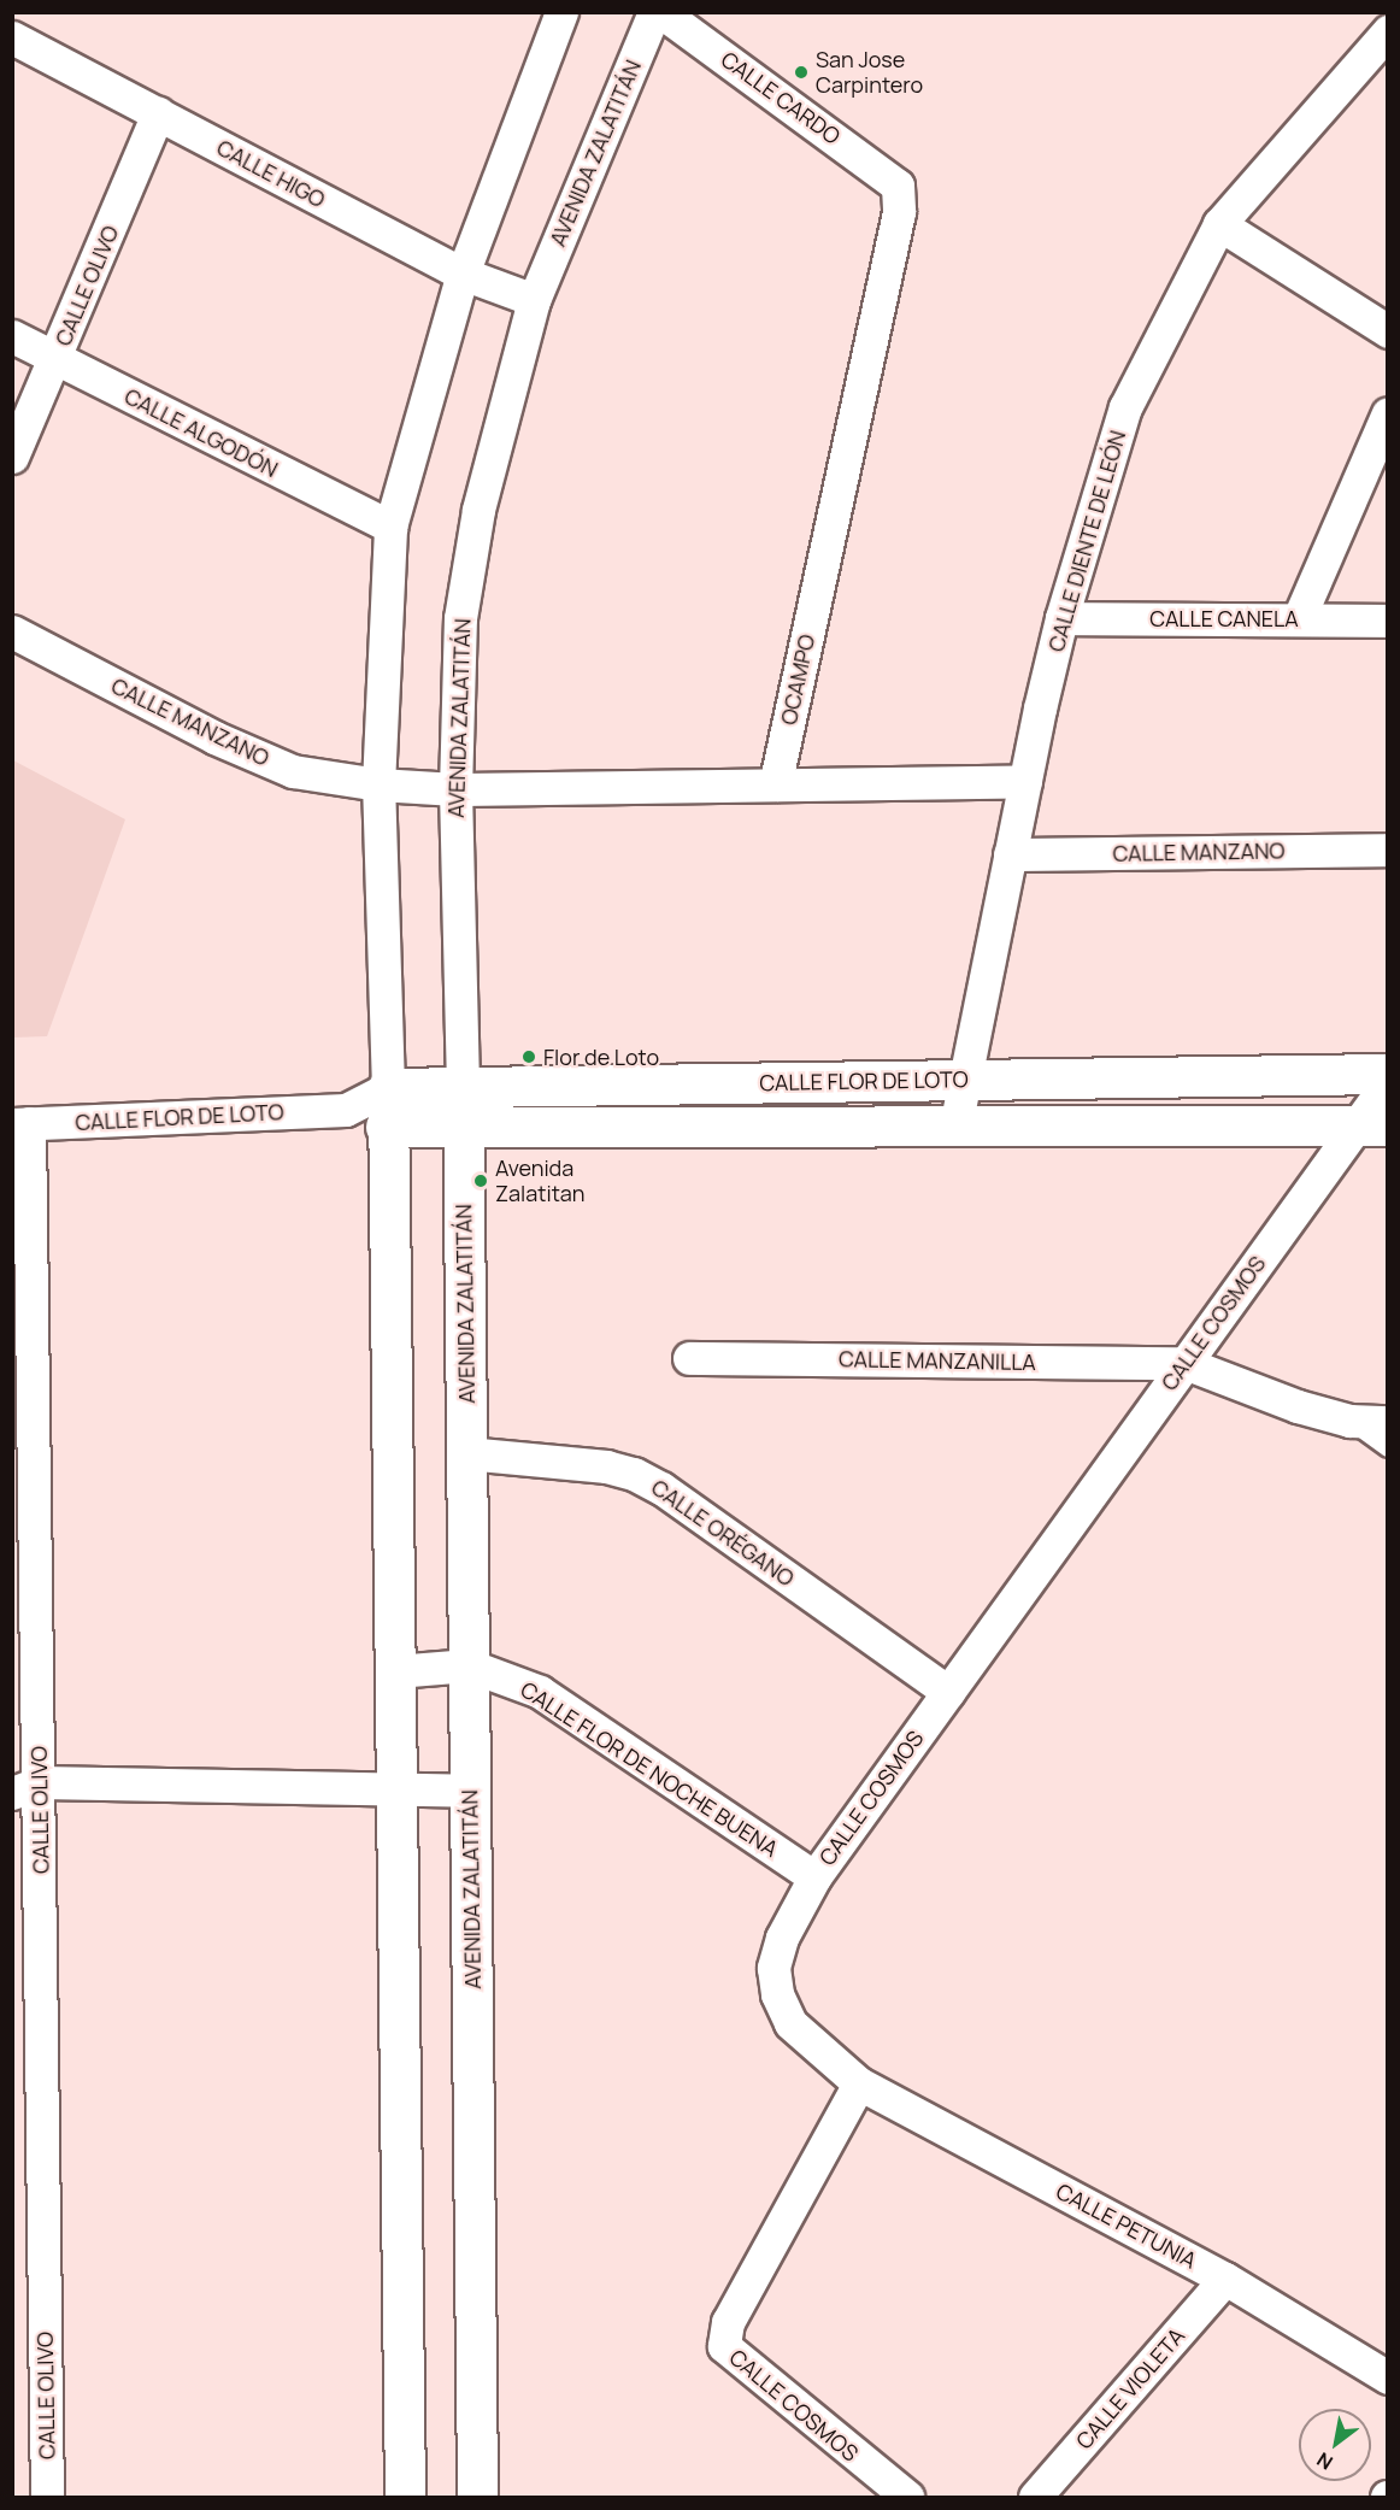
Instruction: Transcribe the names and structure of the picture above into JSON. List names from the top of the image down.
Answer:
{
  "streets": {
    "street": [
      "CALLE CARDO",
      "AVENIDA ZALATITÁN",
      "CALLE HIGO",
      "CALLE OLIVO",
      "CALLE ALGODÓN",
      "CALLE DIENTE DE LEÓN",
      "CALLE CANELA",
      "OCAMPO",
      "CALLE MANZANO",
      "CALLE FLOR DE LOTO",
      "CALLE COSMOS",
      "CALLE MANZANILLA",
      "CALLE ORÉGANO",
      "CALLE FLOR DE NOCHE BUENA",
      "CALLE PETUNIA",
      "CALLE VIOLETA"
    ]
  },
  "crossings": [
    ["CALLE CARDO", "OCAMPO"],
    ["AVENIDA ZALATITÁN", "CALLE HIGO"],
    ["AVENIDA ZALATITÁN", "CALLE FLOR DE LOTO"],
    ["AVENIDA ZALATITÁN", "CALLE ORÉGANO"],
    ["AVENIDA ZALATITÁN", "CALLE FLOR DE NOCHE BUENA"],
    ["CALLE HIGO", "CALLE OLIVO"],
    ["CALLE OLIVO", "CALLE ALGODÓN"],
    ["CALLE OLIVO", "CALLE FLOR DE LOTO"],
    ["CALLE DIENTE DE LEÓN", "CALLE CANELA"],
    ["CALLE DIENTE DE LEÓN", "CALLE MANZANO"],
    ["CALLE DIENTE DE LEÓN", "CALLE FLOR DE LOTO"],
    ["CALLE FLOR DE LOTO", "CALLE COSMOS"],
    ["CALLE COSMOS", "CALLE MANZANILLA"],
    ["CALLE COSMOS", "CALLE ORÉGANO"],
    ["CALLE COSMOS", "CALLE FLOR DE NOCHE BUENA"],
    ["CALLE COSMOS", "CALLE PETUNIA"],
    ["CALLE PETUNIA", "CALLE VIOLETA"]
  ],
  "places": ["San Jose Carpintero", "Flor de Loto", "Avenida Zalatitan"],
  "north": "bottom left"
}
